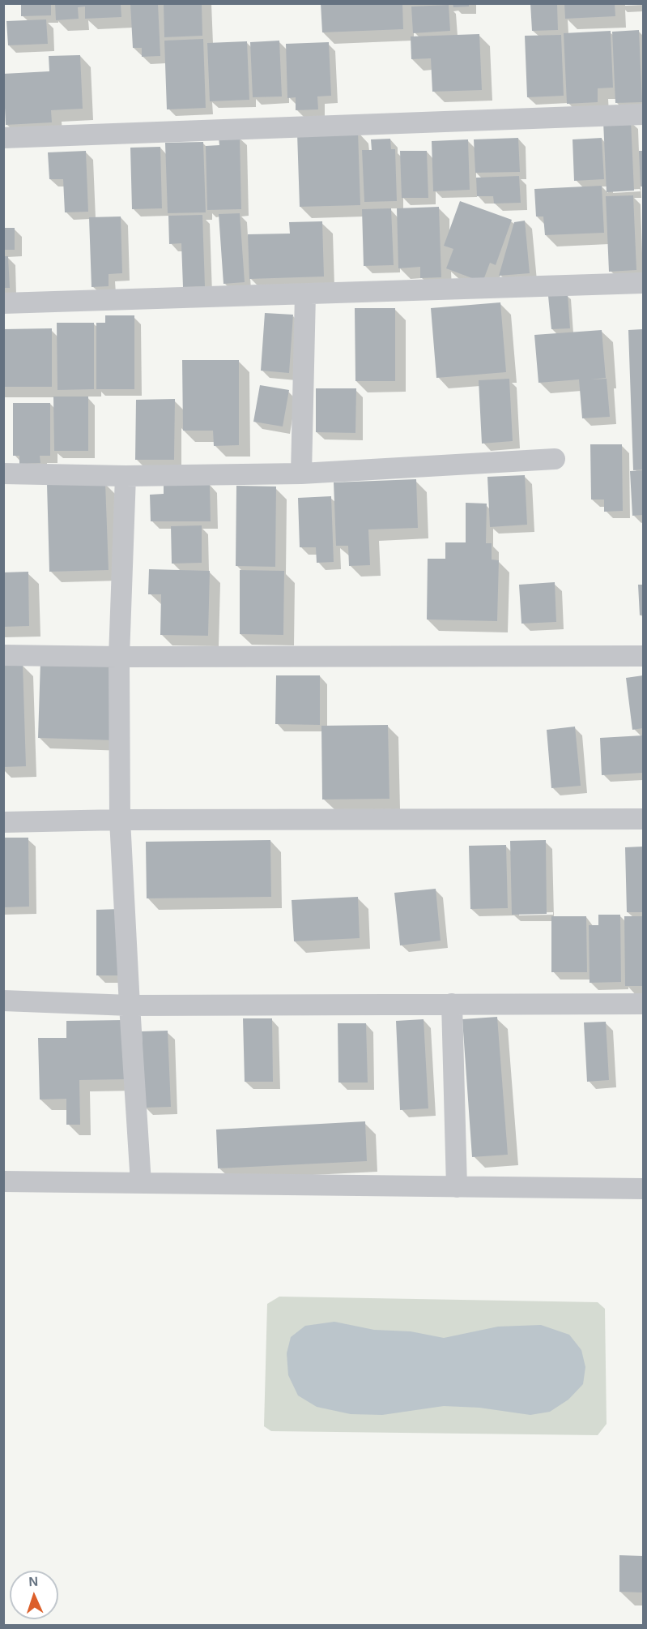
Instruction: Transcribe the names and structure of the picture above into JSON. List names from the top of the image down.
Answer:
{
  "north": "top"
}
